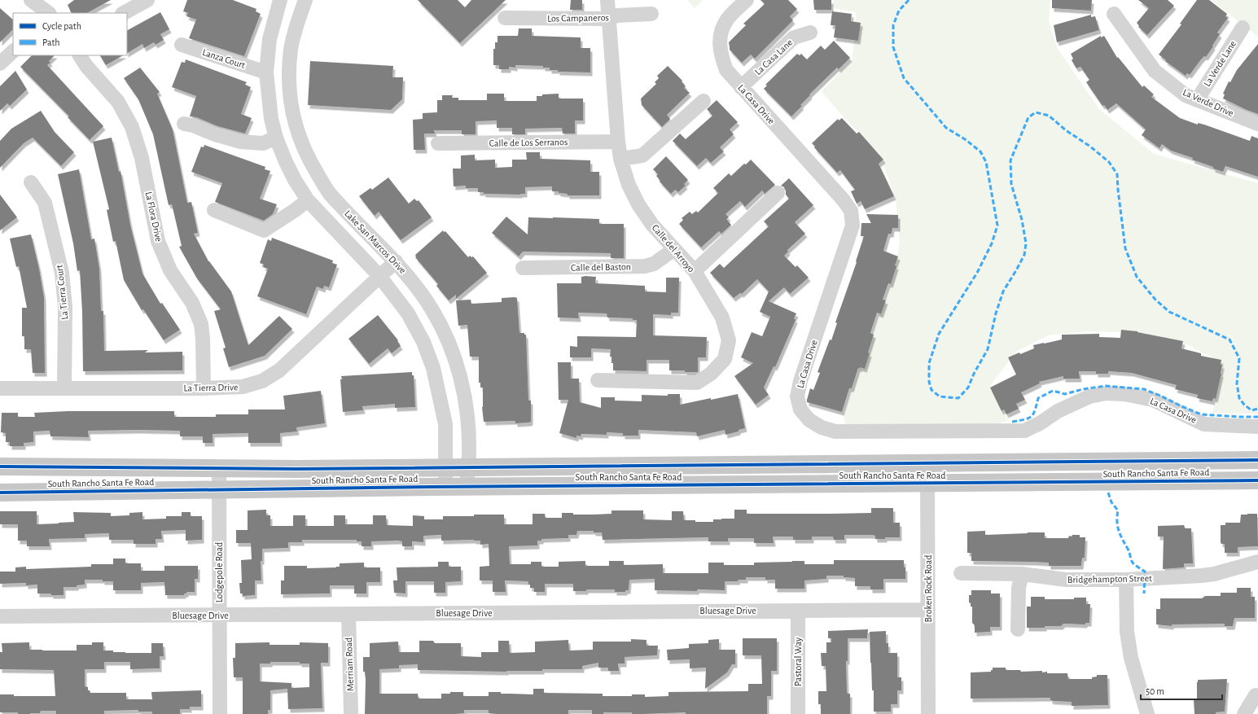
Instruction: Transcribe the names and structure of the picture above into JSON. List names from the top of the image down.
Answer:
{
  "streets": {
    "main road": ["South Rancho Santa Fe Road"],
    "street": [
      "Los Campaneros",
      "La Casa Lane",
      "Lanza Court",
      "La Verde Lane",
      "La Verde Drive",
      "La Casa Drive",
      "Calle de Los Serranos",
      "La Flora Drive",
      "Lake San Marcos Drive",
      "Calle del Arroyo",
      "Calle del Baston",
      "La Tierra Court",
      "La Tierra Drive",
      "Lodgepole Road",
      "Bridgehampton Street",
      "Broken Rock Road",
      "Bluesage Drive",
      "Pastoral Way",
      "Merriam Road"
    ]
  },
  "crossings": [
    ["Los Campaneros", "Calle del Arroyo"],
    ["La Casa Lane", "La Casa Drive"],
    ["Lanza Court", "Lake San Marcos Drive"],
    ["La Verde Lane", "La Verde Drive"],
    ["Calle de Los Serranos", "Calle del Arroyo"],
    ["La Flora Drive", "La Tierra Drive"],
    ["Lake San Marcos Drive", "La Tierra Drive"],
    ["Lake San Marcos Drive", "South Rancho Santa Fe Road"],
    ["Calle del Arroyo", "Calle del Baston"],
    ["La Tierra Court", "La Tierra Drive"],
    ["South Rancho Santa Fe Road", "Lodgepole Road"],
    ["South Rancho Santa Fe Road", "Broken Rock Road"],
    ["Lodgepole Road", "Bluesage Drive"],
    ["Broken Rock Road", "Bluesage Drive"],
    ["Bluesage Drive", "Pastoral Way"],
    ["Bluesage Drive", "Merriam Road"]
  ],
  "legend": ["Cycle path", "Path"],
  "scale_bar": "50 m"
}
